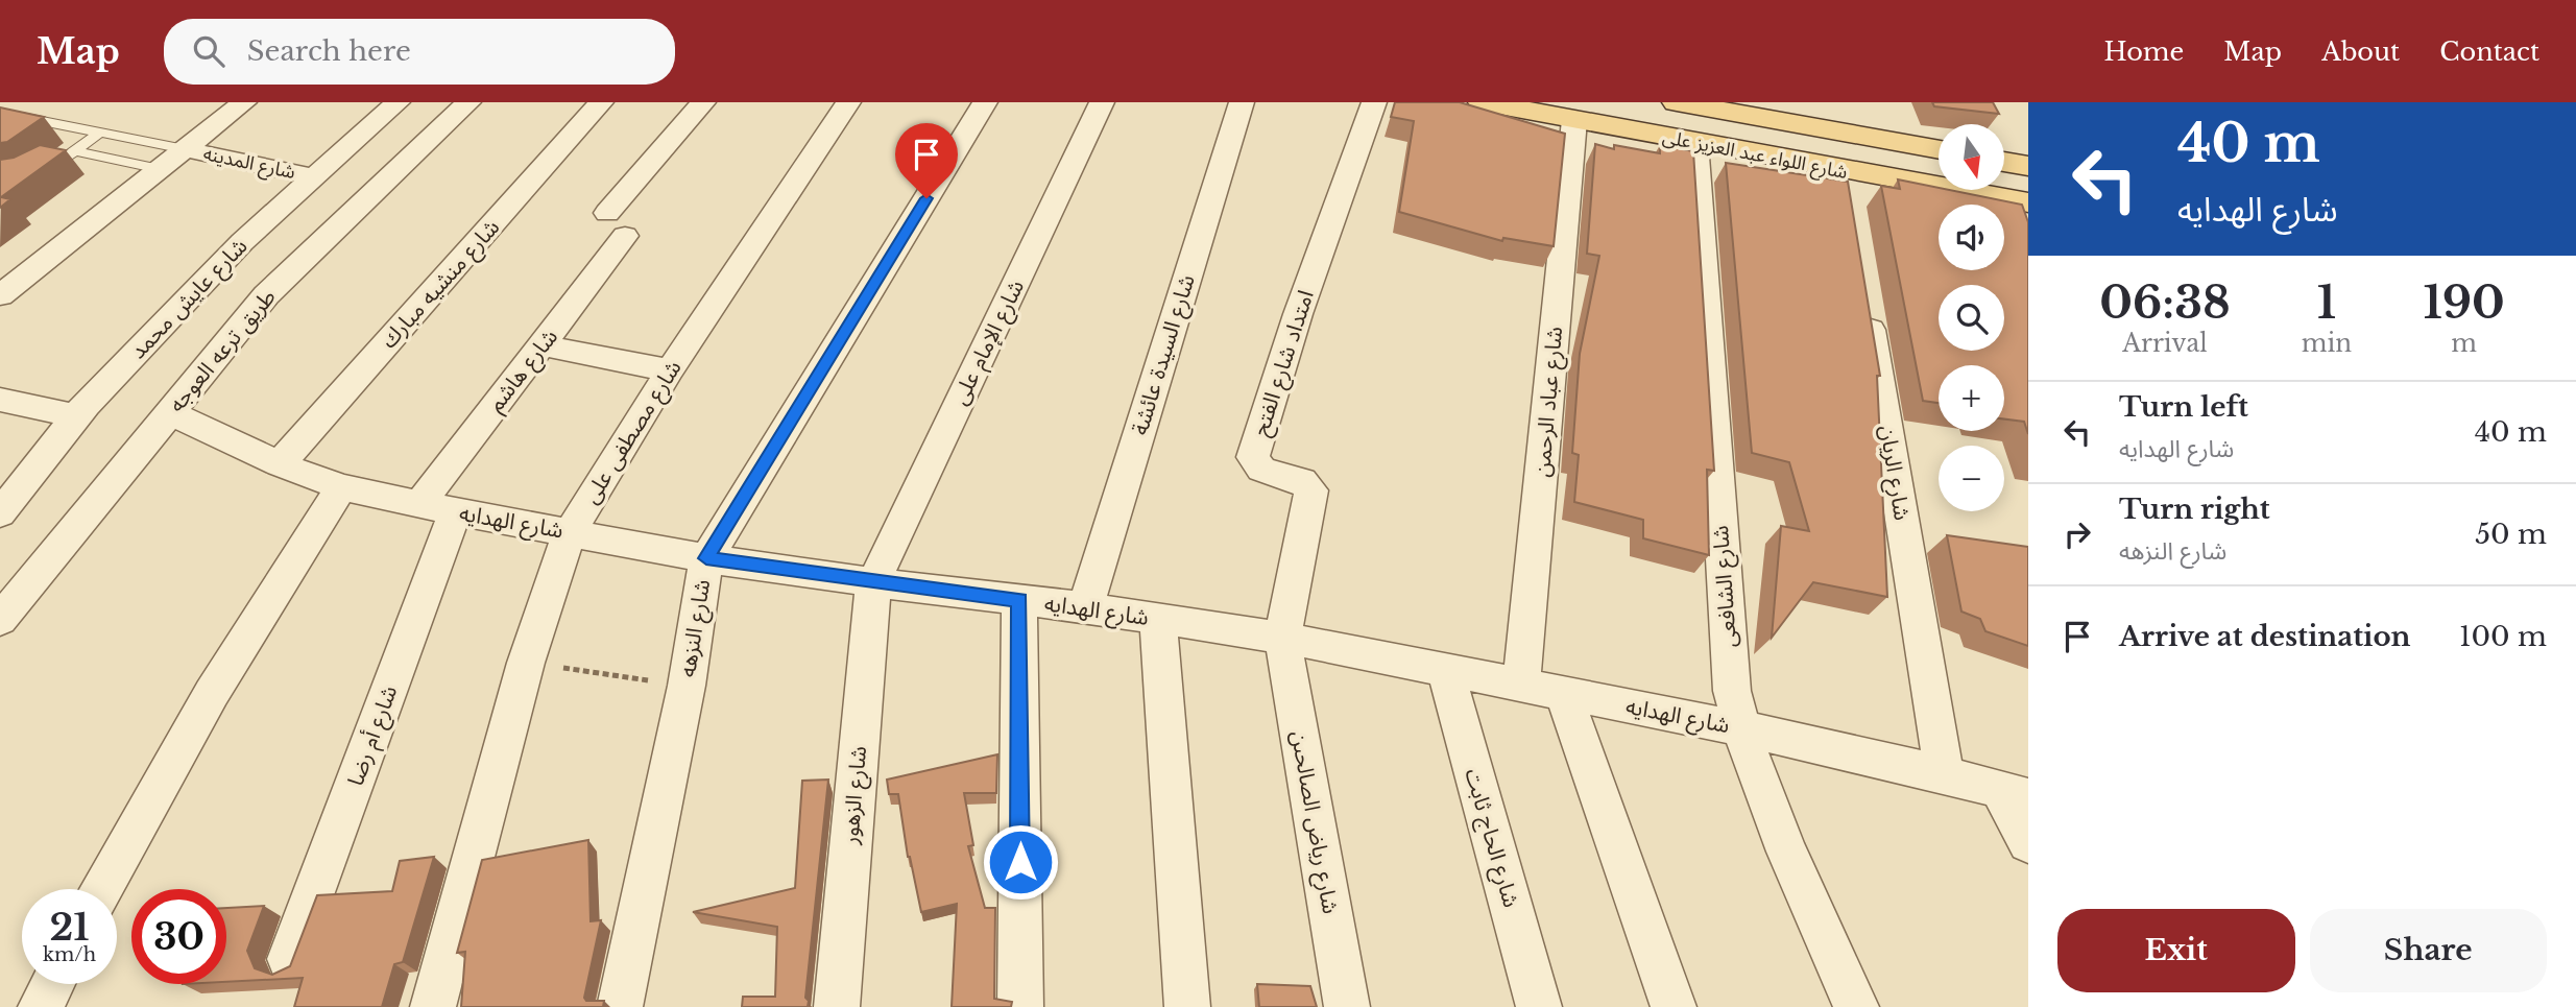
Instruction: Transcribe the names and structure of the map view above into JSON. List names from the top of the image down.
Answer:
{
  "streets": {
    "main road": ["شارع اللواء عبد العزيز على"],
    "street": [
      "شارع المدينه",
      "شارع منشيه مبارك",
      "شارع عايش محمد",
      "شارع الإمام على",
      "طريق ترعه العوجه",
      "شارع السيدة عائشة",
      "امتداد شارع الفتح",
      "شارع هاشم",
      "شارع عباد الرحمن",
      "شارع مصطفى على",
      "شارع الريان",
      "شارع الهدايه",
      "شارع الشافعى",
      "شارع النزهه",
      "شارع أم رضا",
      "شارع الزهور",
      "شارع رياض الصالحىن",
      "شارع الحاج ثابت"
    ]
  },
  "crossings": [
    ["شارع اللواء عبد العزيز على", "شارع عباد الرحمن"],
    ["شارع اللواء عبد العزيز على", "شارع الشافعى"],
    ["شارع المدينه", "شارع عايش محمد"],
    ["شارع منشيه مبارك", "شارع الهدايه"],
    ["شارع الإمام على", "شارع الهدايه"],
    ["شارع الإمام على", "شارع الزهور"],
    ["طريق ترعه العوجه", "شارع الهدايه"],
    ["شارع السيدة عائشة", "شارع الهدايه"],
    ["امتداد شارع الفتح", "شارع الهدايه"],
    ["امتداد شارع الفتح", "شارع رياض الصالحىن"],
    ["شارع هاشم", "شارع الهدايه"],
    ["شارع هاشم", "شارع أم رضا"],
    ["شارع عباد الرحمن", "شارع الهدايه"],
    ["شارع مصطفى على", "شارع الهدايه"],
    ["شارع الريان", "شارع الهدايه"],
    ["شارع الهدايه", "شارع الشافعى"],
    ["شارع الهدايه", "شارع النزهه"],
    ["شارع الهدايه", "شارع أم رضا"],
    ["شارع الهدايه", "شارع الزهور"],
    ["شارع الهدايه", "شارع رياض الصالحىن"],
    ["شارع الهدايه", "شارع الحاج ثابت"]
  ],
  "north": "bottom",
  "page": {
    "header": "Map",
    "search": "Search here",
    "nav": [
      "Home",
      "Map",
      "About",
      "Contact"
    ],
    "turn": ["40 m", "شارع الهدايه"],
    "map_buttons": ["+", "−"],
    "eta": [
      "06:38",
      "Arrival",
      "1",
      "min",
      "190",
      "m"
    ],
    "list": [
      {
        "name": "Turn left",
        "note": "شارع الهدايه",
        "value": "40 m"
      },
      {
        "name": "Turn right",
        "note": "شارع النزهه",
        "value": "50 m"
      },
      {
        "name": "Arrive at destination",
        "value": "100 m"
      }
    ],
    "speed": "21 km/h",
    "limit": "30",
    "buttons": ["Exit", "Share"]
  }
}
